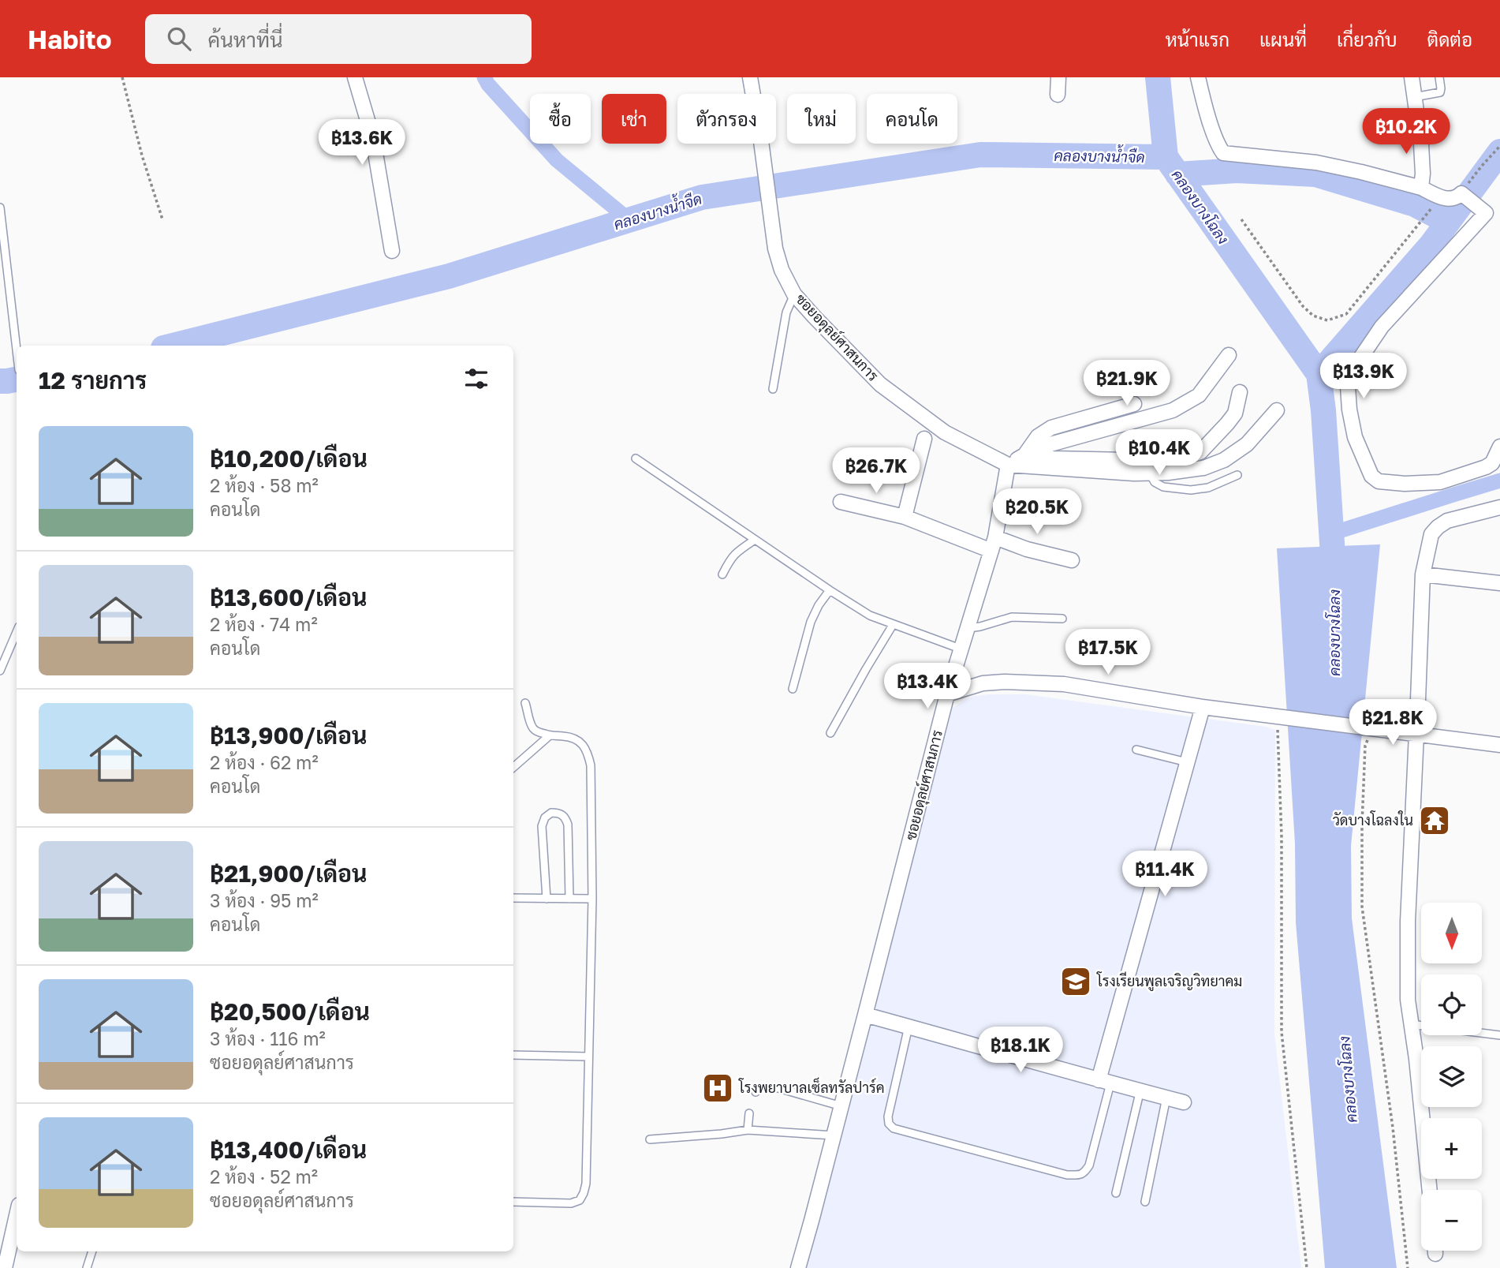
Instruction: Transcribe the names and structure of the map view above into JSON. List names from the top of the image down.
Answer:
{
  "streets": {
    "street": ["ซอยอดุลย์ศาสนการ"]
  },
  "water": ["คลองบางน้ำจืด", "คลองบางโฉลง"],
  "places": {
    "temple": ["วัดบางโฉลงใน"],
    "school or university": ["โรงเรียนพูลเจริญวิทยาคม"],
    "hospital": ["โรงพยาบาลเซ็ลทรัลปาร์ค"]
  },
  "north": "bottom",
  "page": {
    "header": "Habito",
    "search": "ค้นหาที่นี่",
    "nav": [
      "หน้าแรก",
      "แผนที่",
      "เกี่ยวกับ",
      "ติดต่อ"
    ],
    "chip": [
      "ซื้อ",
      "เช่า",
      "ตัวกรอง",
      "ใหม่",
      "คอนโด"
    ],
    "price": [
      "฿10.2K",
      "฿13.6K",
      "฿13.9K",
      "฿21.9K",
      "฿10.4K",
      "฿26.7K",
      "฿20.5K",
      "฿17.5K",
      "฿13.4K",
      "฿21.8K",
      "฿11.4K",
      "฿18.1K"
    ],
    "heading": "12 รายการ",
    "list": [
      {
        "name": "฿10,200/เดือน",
        "note": "2 ห้อง · 58 m² · คอนโด"
      },
      {
        "name": "฿13,600/เดือน",
        "note": "2 ห้อง · 74 m² · คอนโด"
      },
      {
        "name": "฿13,900/เดือน",
        "note": "2 ห้อง · 62 m² · คอนโด"
      },
      {
        "name": "฿21,900/เดือน",
        "note": "3 ห้อง · 95 m² · คอนโด"
      },
      {
        "name": "฿20,500/เดือน",
        "note": "3 ห้อง · 116 m² · ซอยอดุลย์ศาสนการ"
      },
      {
        "name": "฿13,400/เดือน",
        "note": "2 ห้อง · 52 m² · ซอยอดุลย์ศาสนการ"
      }
    ],
    "map_buttons": ["+", "−"]
  }
}
